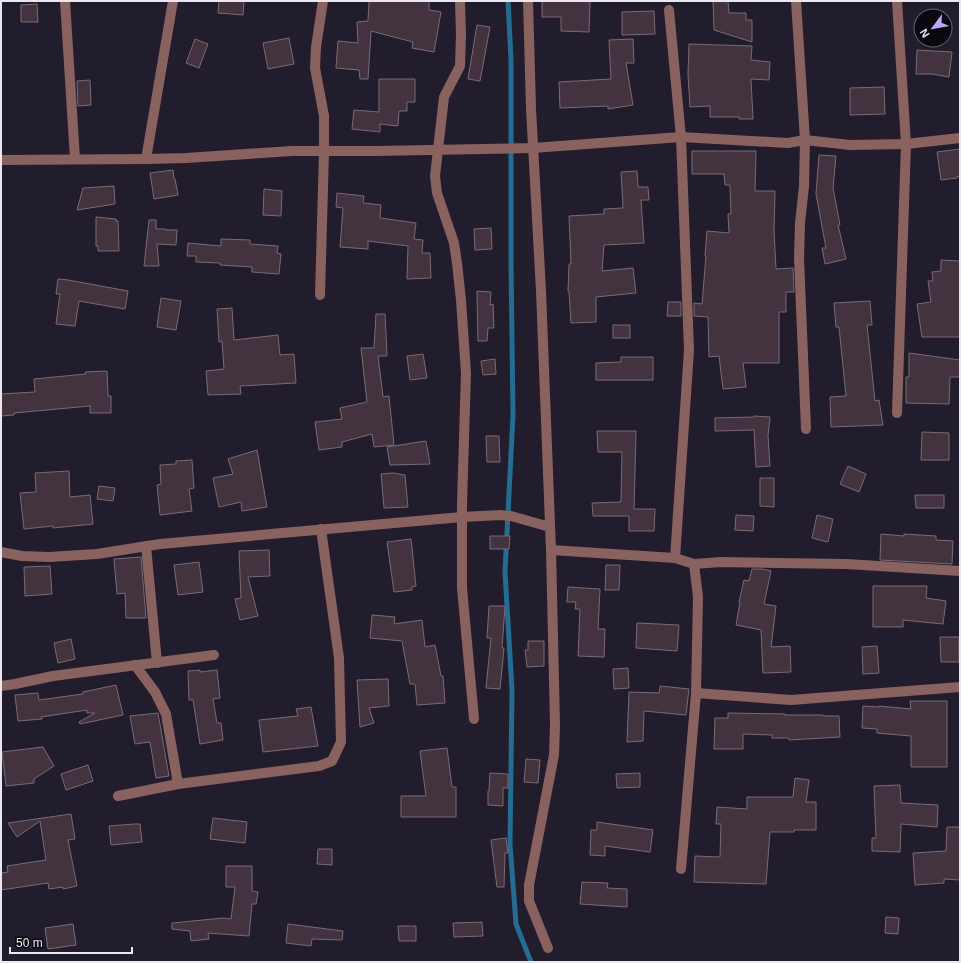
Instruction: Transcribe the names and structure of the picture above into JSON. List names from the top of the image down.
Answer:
{
  "scale_bar": "50 m",
  "north": "bottom left"
}
